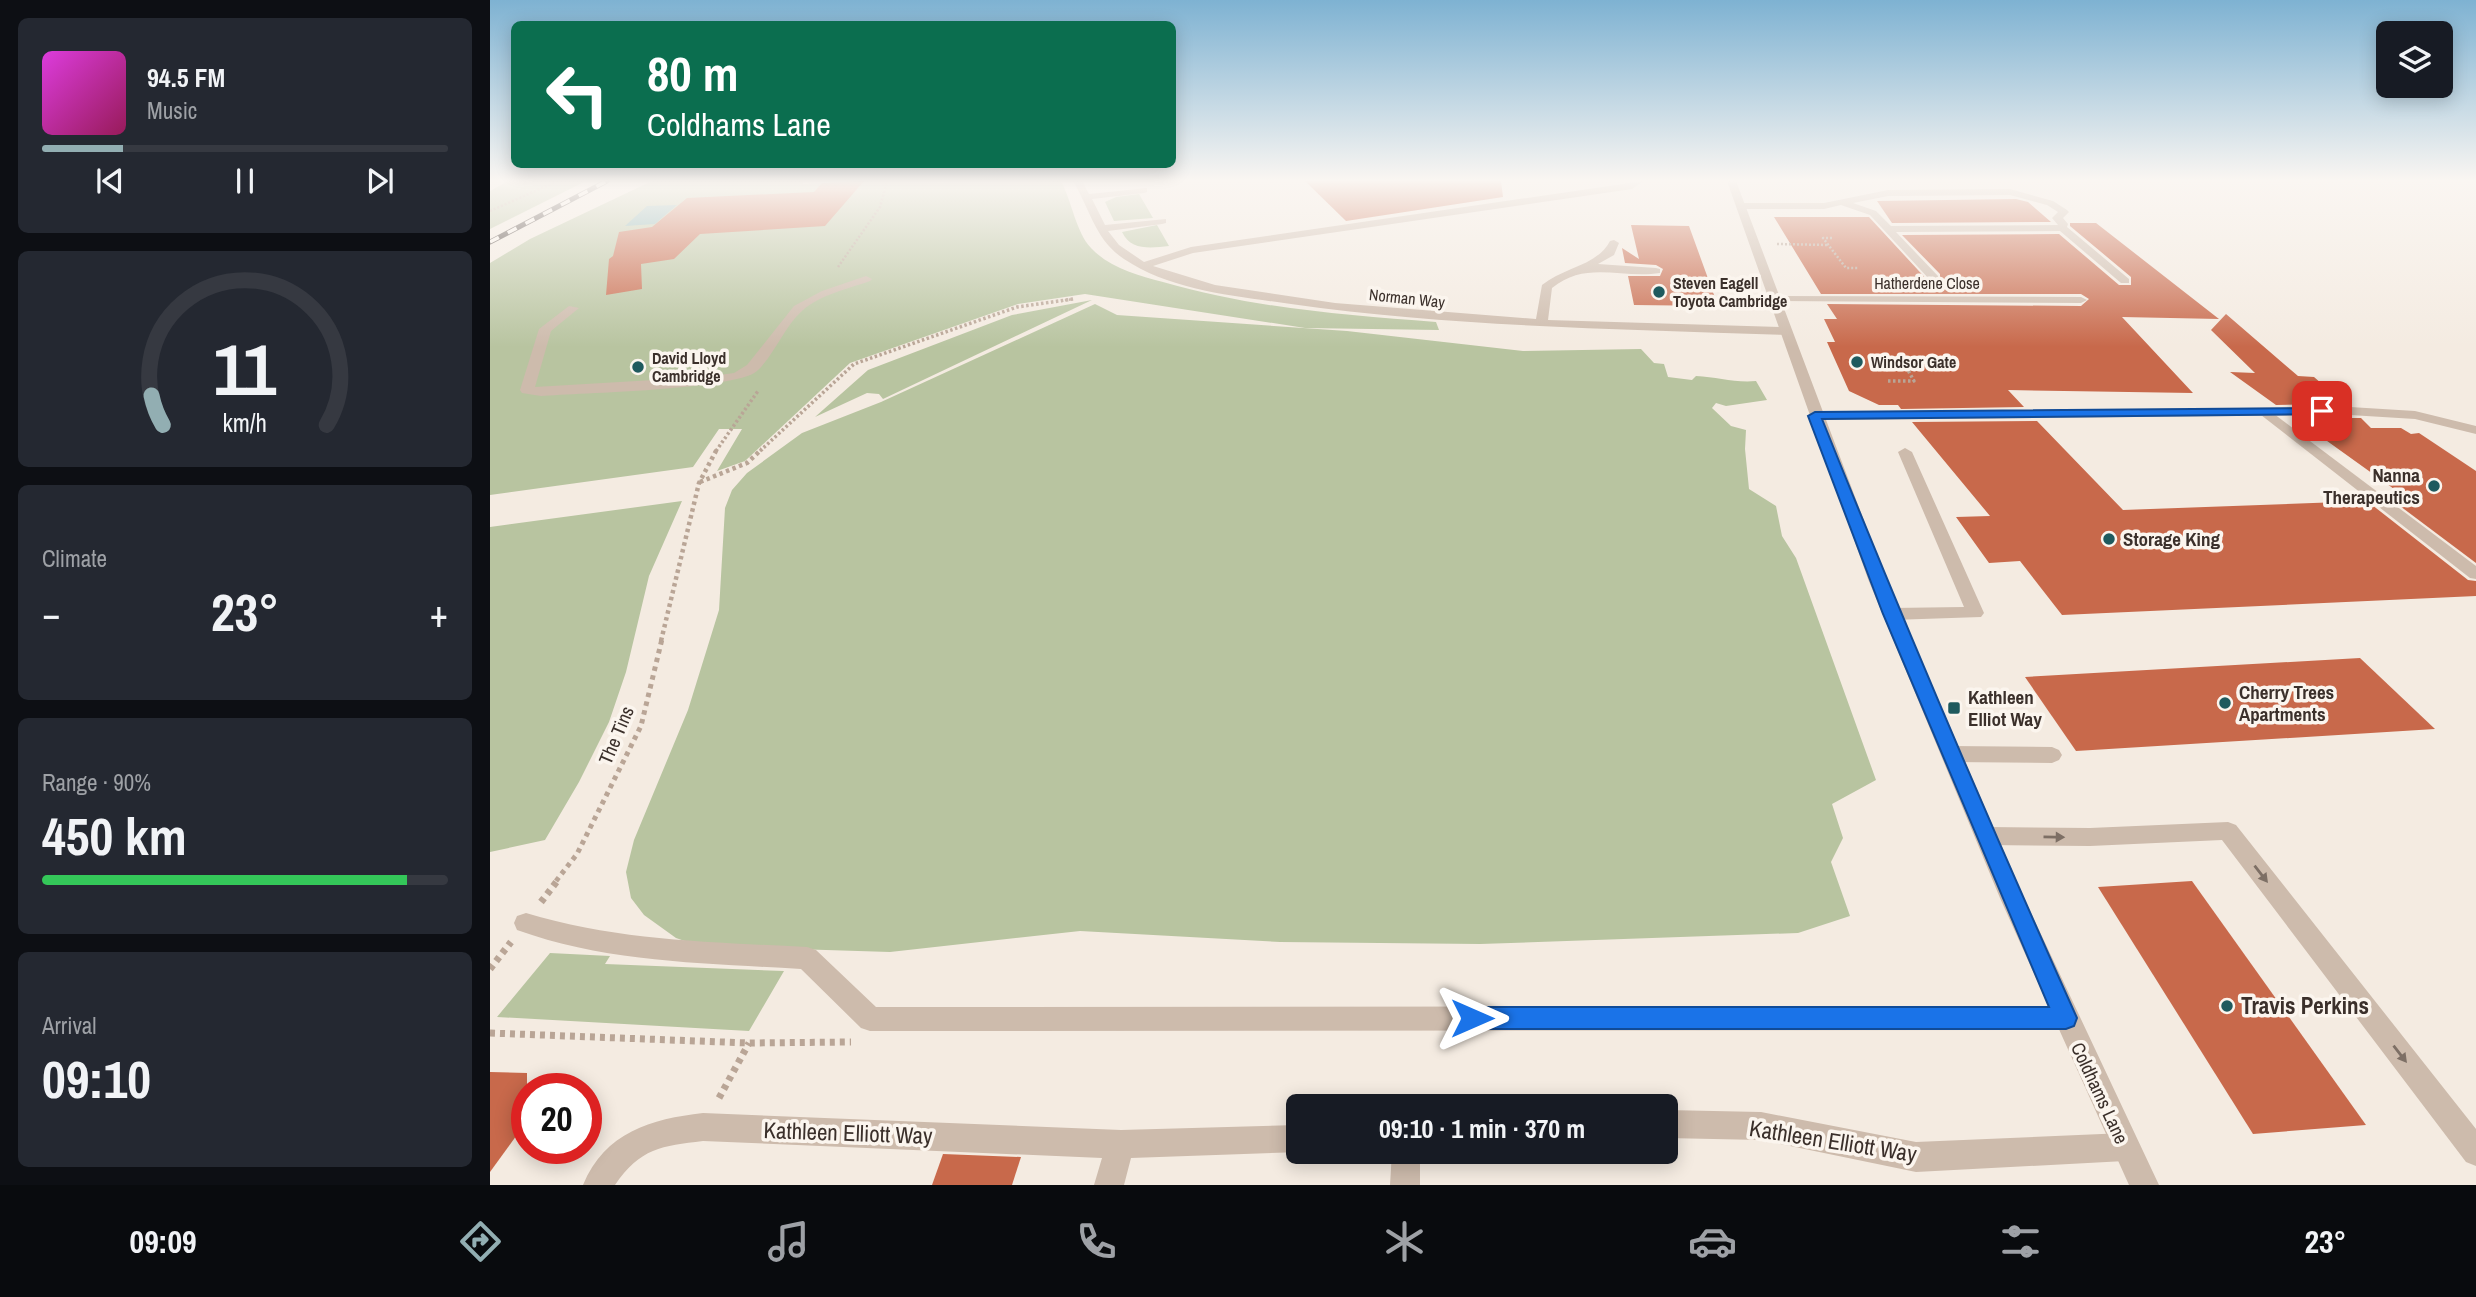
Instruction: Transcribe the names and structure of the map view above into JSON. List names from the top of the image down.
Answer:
{
  "streets": {
    "street": [
      "Hatherdene Close",
      "Norman Way",
      "Coldhams Lane",
      "Kathleen Elliott Way"
    ],
    "path": ["The Tins"]
  },
  "crossings": [
    ["Hatherdene Close", "Coldhams Lane"],
    ["Norman Way", "Coldhams Lane"],
    ["Coldhams Lane", "Kathleen Elliott Way"]
  ],
  "places": {
    "other": [
      "Steven Eagell Toyota Cambridge",
      "Windsor Gate",
      "David Lloyd Cambridge",
      "Nanna Therapeutics",
      "Storage King",
      "Cherry Trees Apartments",
      "Travis Perkins"
    ],
    "transit": ["Kathleen Elliot Way"]
  },
  "page": {
    "turn": ["80 m", "Coldhams Lane"],
    "song": ["94.5 FM", "Music"],
    "tile": [
      "Climate",
      ["Range · 90%", "450 km"],
      ["Arrival", "09:10"]
    ],
    "heat": ["−", "23°", "+"],
    "limit": "20",
    "trip": "09:10 · 1 min · 370 m",
    "tabs": ["09:09", "23°"],
    "gauge": ["11", "km/h"]
  }
}
